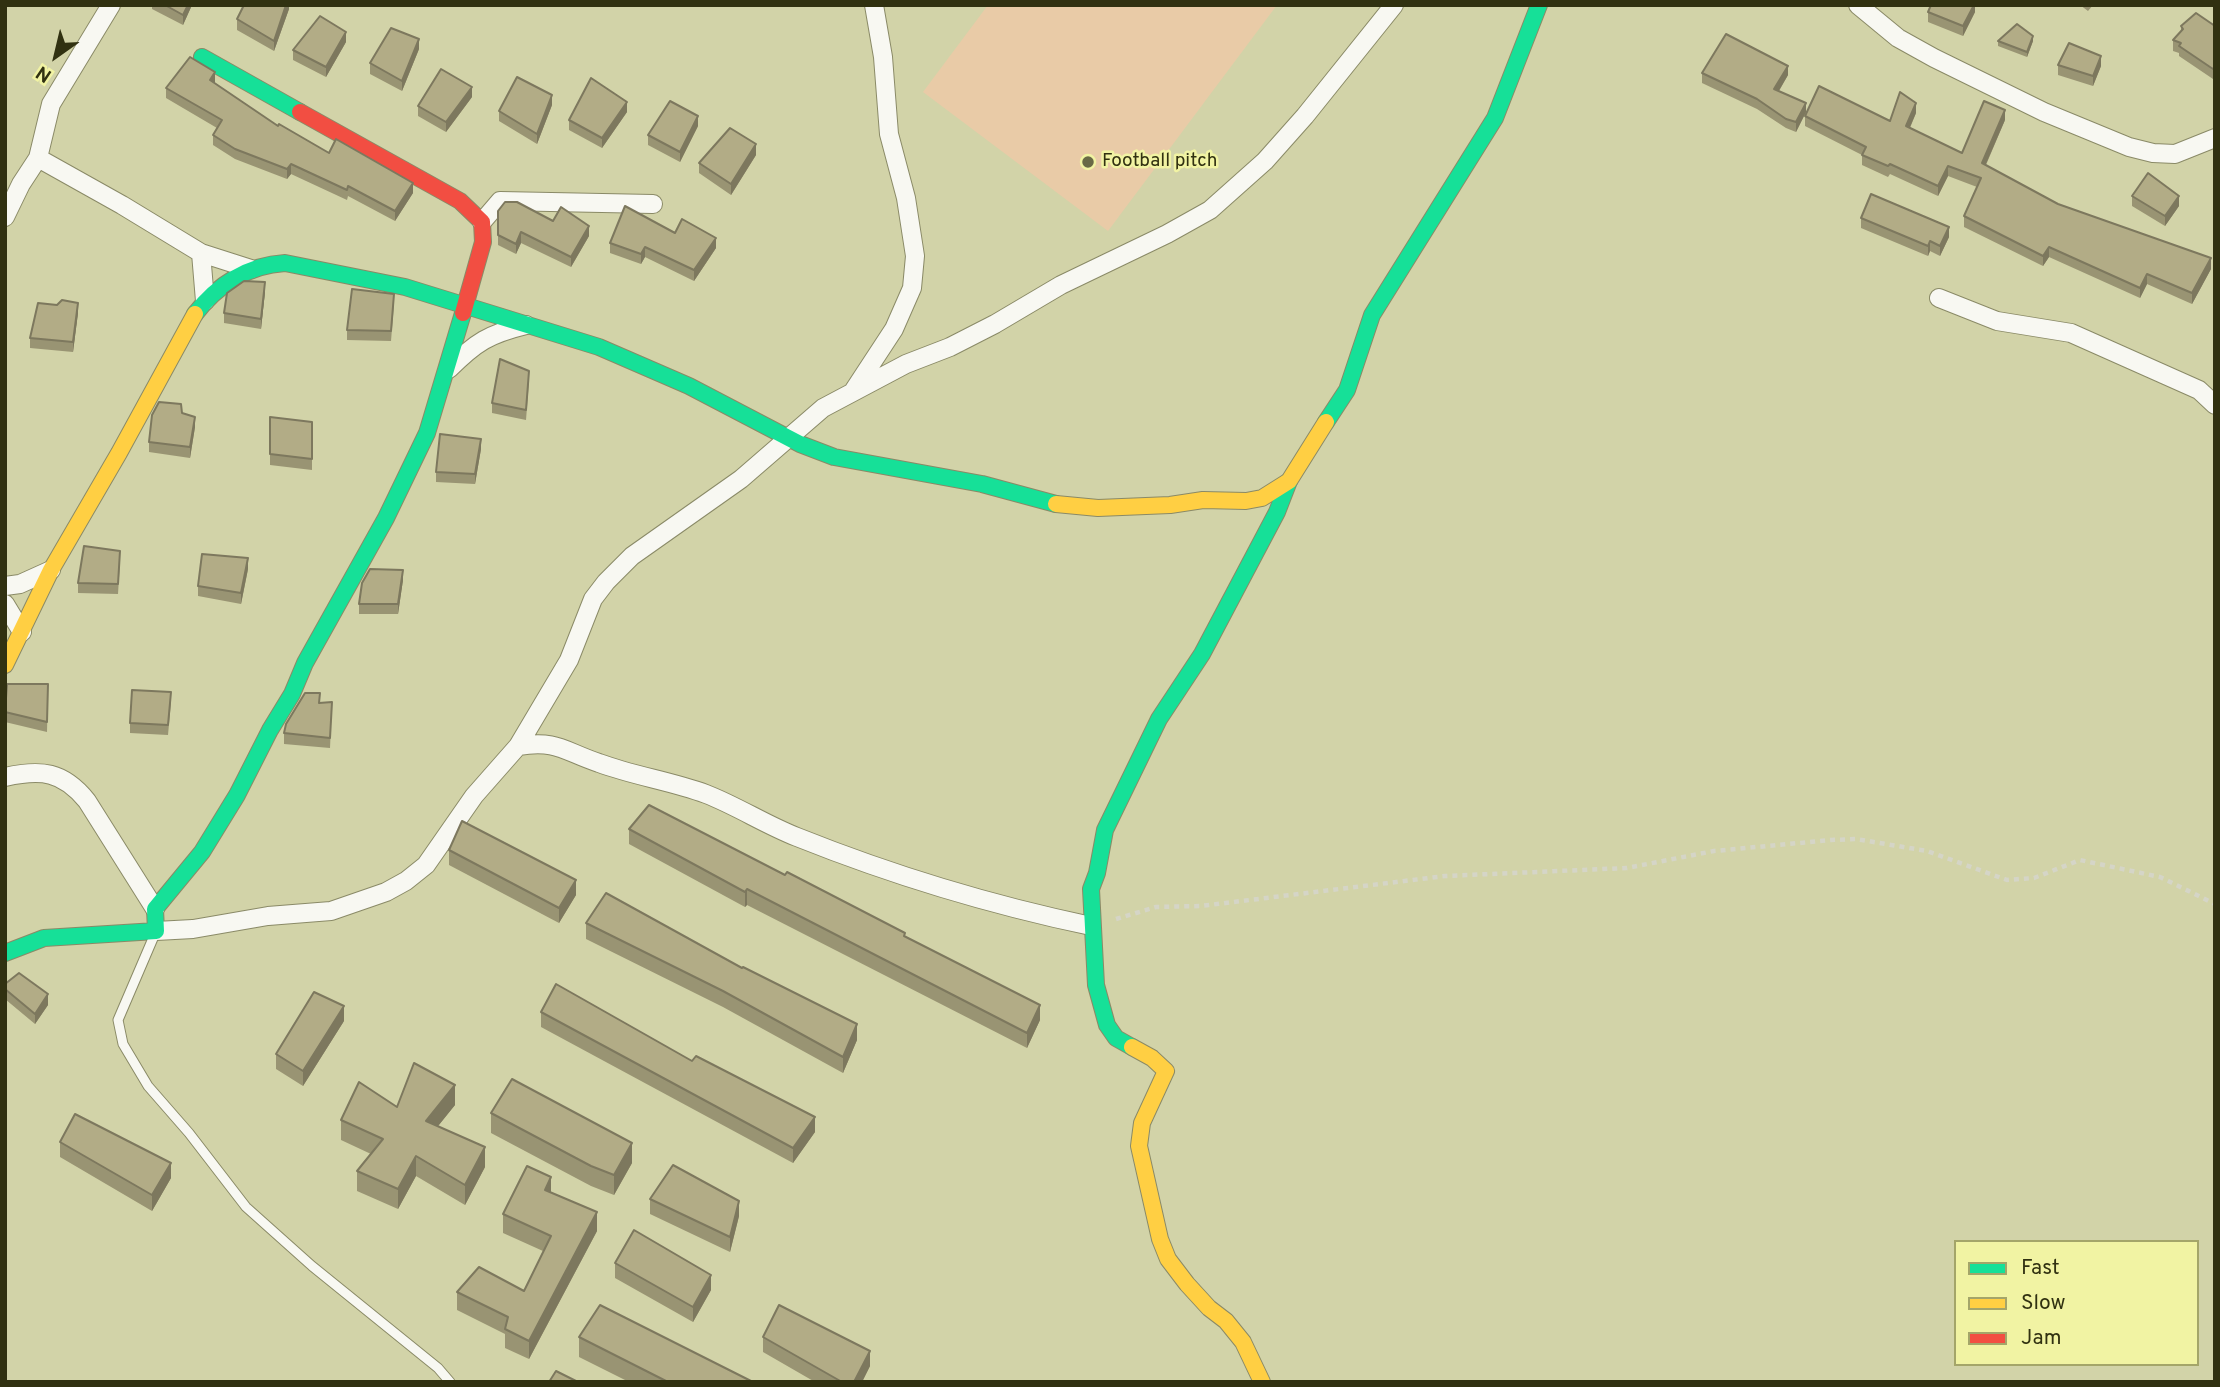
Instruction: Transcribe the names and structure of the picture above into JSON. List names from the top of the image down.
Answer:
{
  "places": ["Football pitch"],
  "legend": ["Fast", "Slow", "Jam"],
  "north": "bottom left"
}
